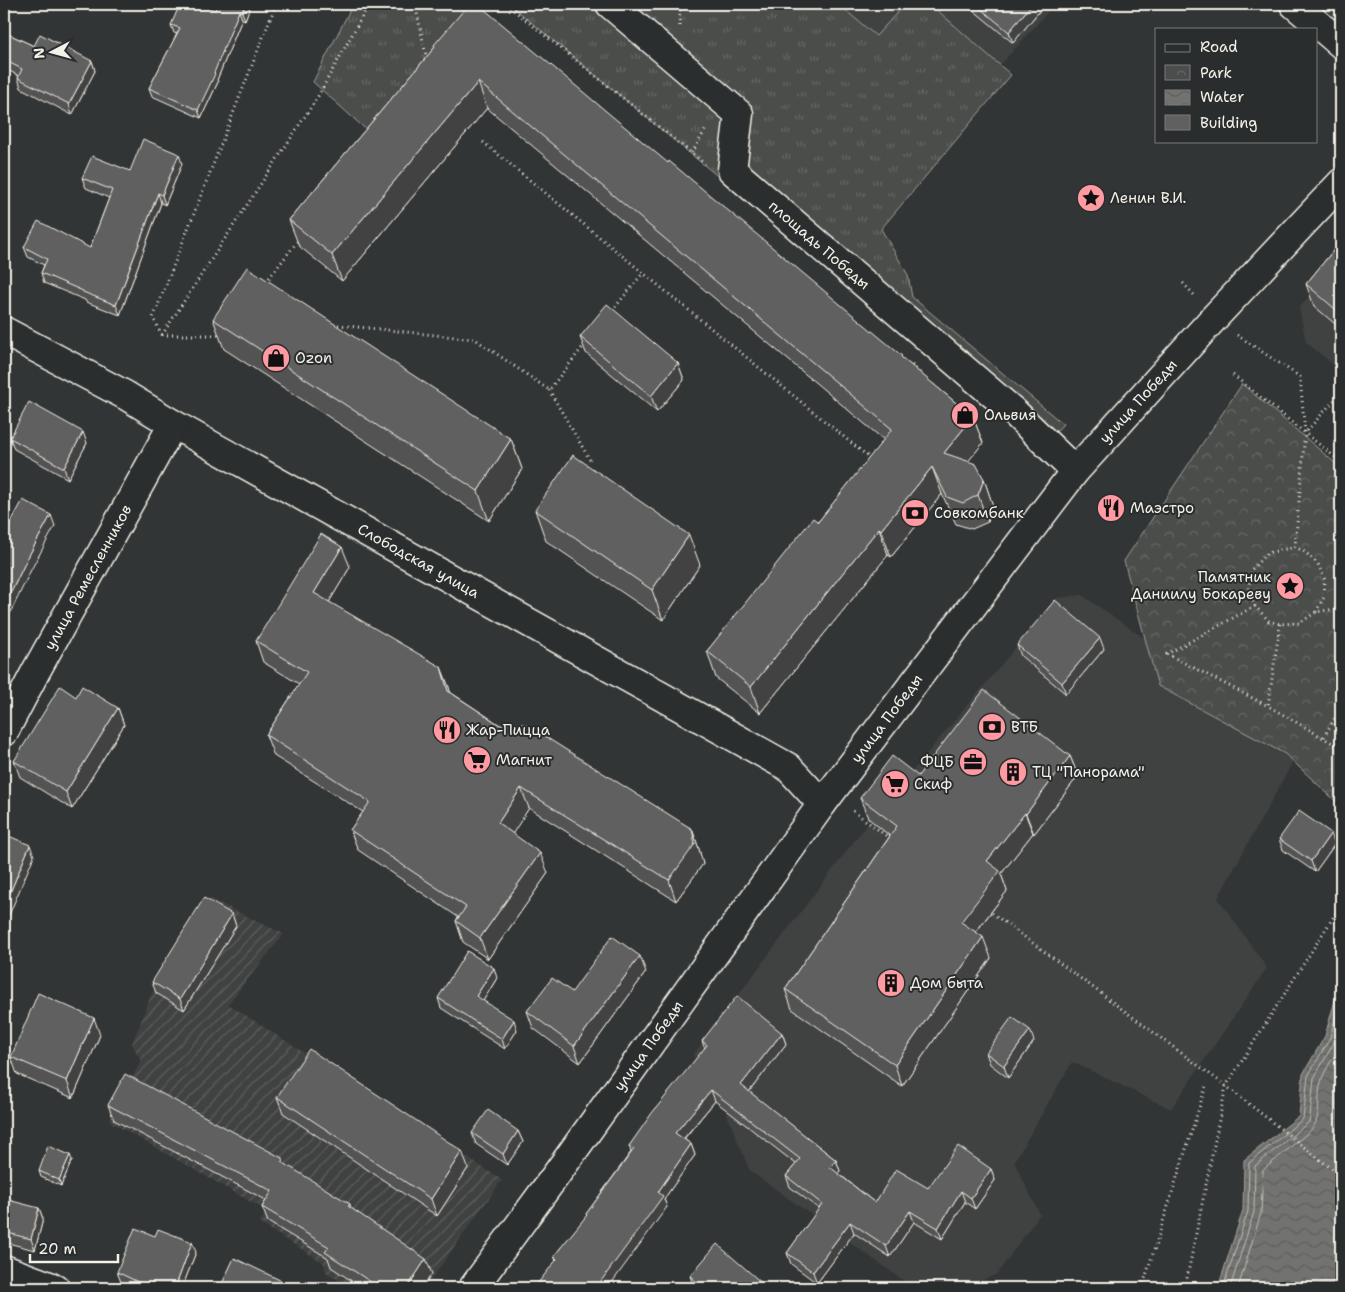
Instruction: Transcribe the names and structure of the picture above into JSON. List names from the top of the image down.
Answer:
{
  "streets": {
    "street": [
      "площадь Победы",
      "улица Победы",
      "Слободская улица",
      "улица Ремесленников"
    ]
  },
  "crossings": [
    ["площадь Победы", "улица Победы"],
    ["улица Победы", "Слободская улица"],
    ["Слободская улица", "улица Ремесленников"]
  ],
  "places": {
    "place": ["Ленин В.И.", "Памятник Даниилу Бокареву"],
    "shop": ["Ozon", "Ольвия"],
    "restaurant": ["Маэстро", "Жар-Пицца"],
    "bank": ["Совкомбанк", "ВТБ"],
    "supermarket": ["Магнит", "Скиф"],
    "office": ["ФЦБ"],
    "building": ["ТЦ \"Панорама\"", "Дом быта"]
  },
  "legend": [
    "Road",
    "Park",
    "Water",
    "Building"
  ],
  "scale_bar": "20 m",
  "north": "left"
}
